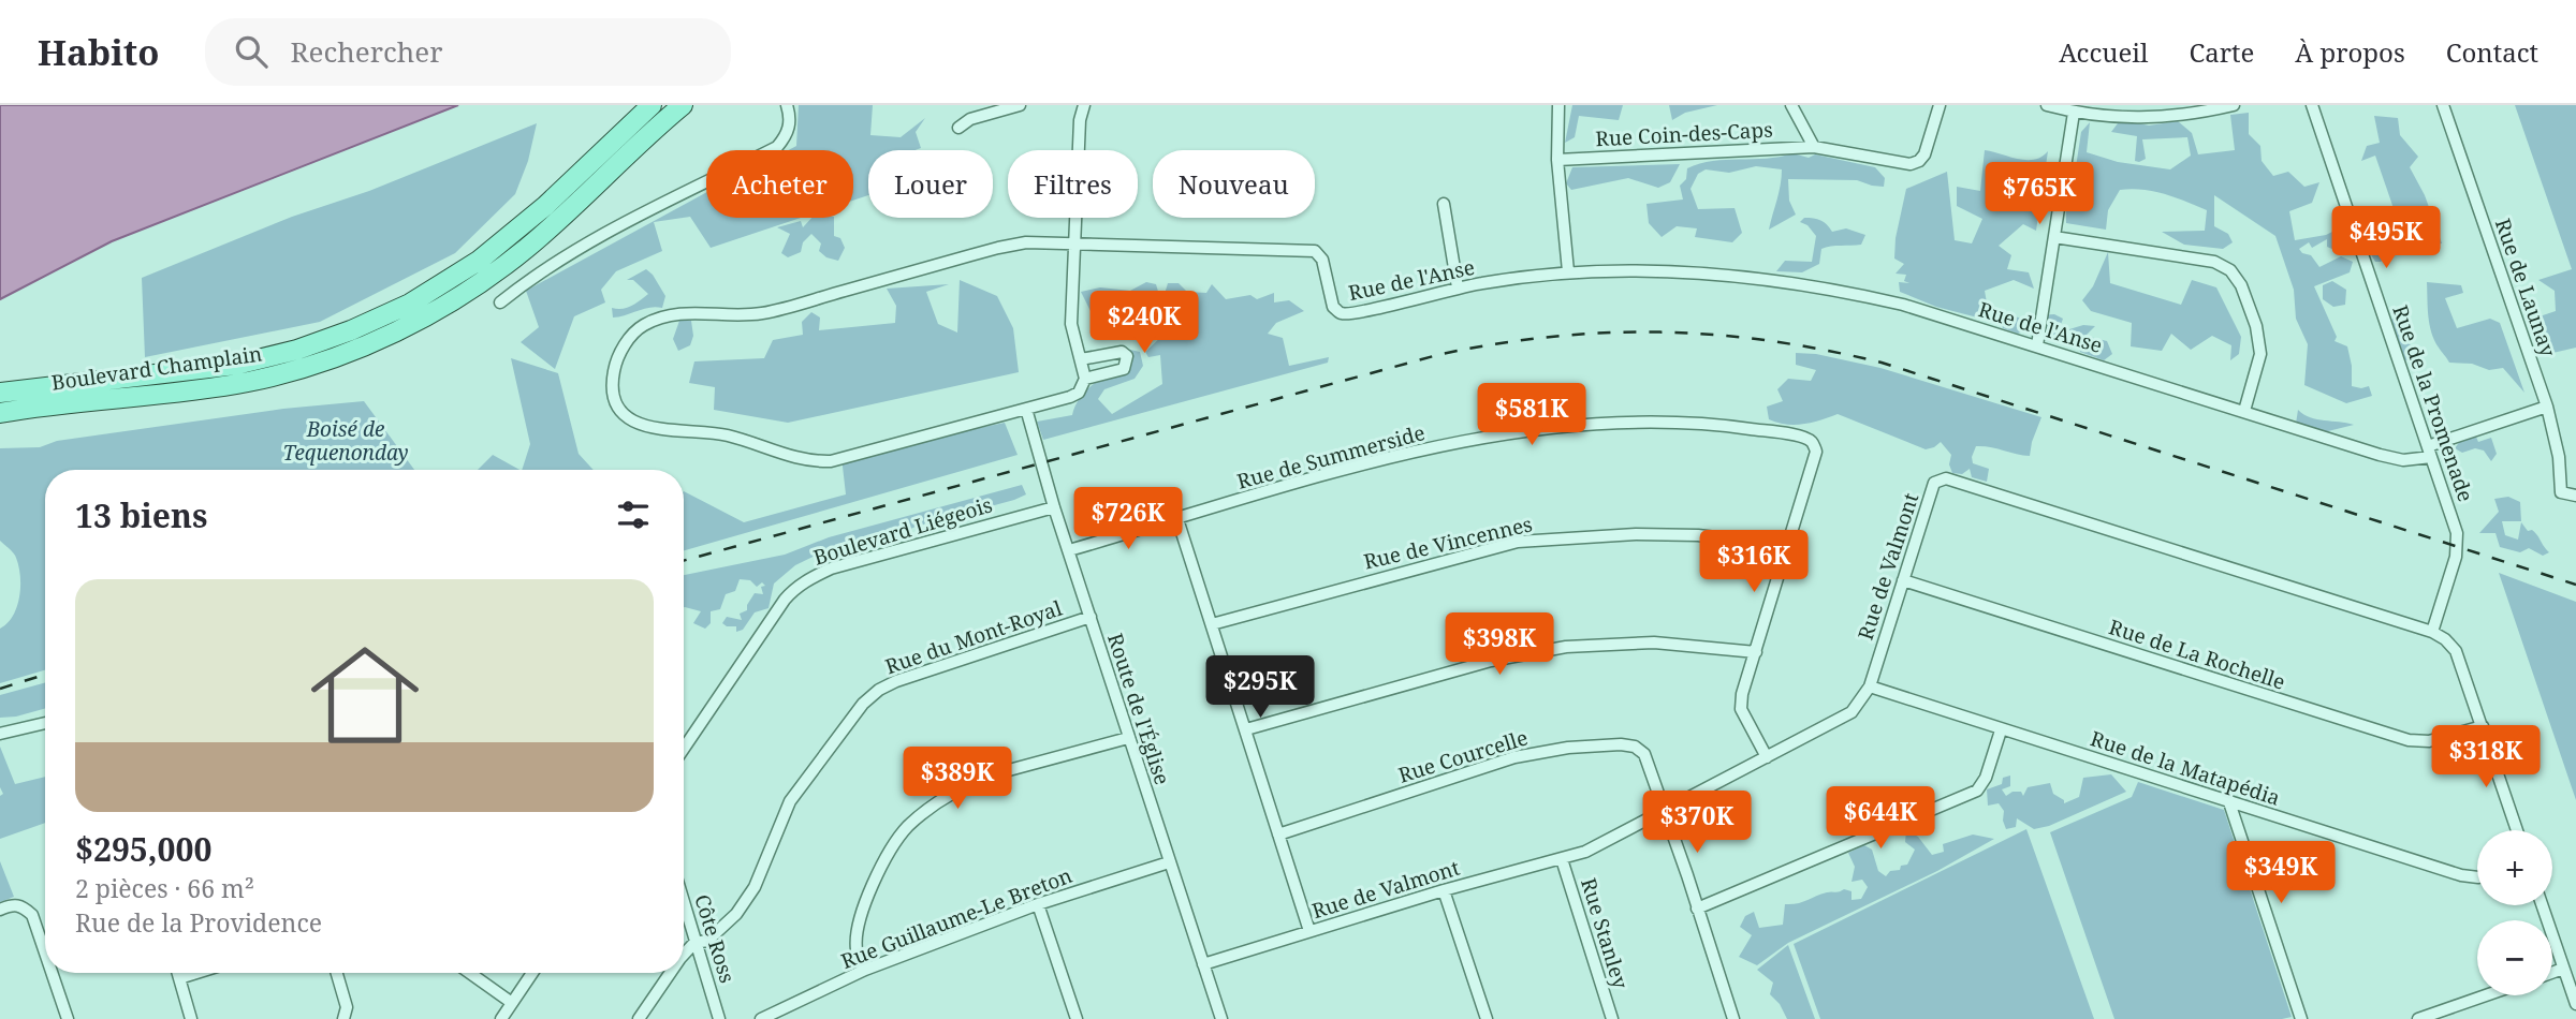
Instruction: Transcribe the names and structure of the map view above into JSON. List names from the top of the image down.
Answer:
{
  "streets": {
    "main road": ["Boulevard Champlain"],
    "street": [
      "Rue Coin-des-Caps",
      "Rue de l'Anse",
      "Rue de Launay",
      "Rue de la Promenade",
      "Rue de Summerside",
      "Boulevard Liégeois",
      "Rue de Vincennes",
      "Rue de Valmont",
      "Rue du Mont-Royal",
      "Rue de La Rochelle",
      "Route de l'Église",
      "Rue Courcelle",
      "Rue de la Matapédia",
      "Rue Guillaume-Le Breton",
      "Rue Stanley",
      "Côte Ross"
    ]
  },
  "crossings": [
    ["Rue de l'Anse", "Rue de la Promenade"],
    ["Rue de l'Anse", "Route de l'Église"],
    ["Rue de la Promenade", "Rue de Valmont"],
    ["Rue de Summerside", "Rue de Vincennes"],
    ["Rue de Summerside", "Rue de Valmont"],
    ["Rue de Summerside", "Route de l'Église"],
    ["Boulevard Liégeois", "Route de l'Église"],
    ["Rue de Valmont", "Rue de La Rochelle"],
    ["Rue de Valmont", "Route de l'Église"],
    ["Rue de Valmont", "Rue Courcelle"],
    ["Rue de Valmont", "Rue de la Matapédia"],
    ["Rue de Valmont", "Rue Stanley"],
    ["Rue du Mont-Royal", "Route de l'Église"],
    ["Rue du Mont-Royal", "Côte Ross"],
    ["Route de l'Église", "Rue Guillaume-Le Breton"]
  ],
  "parks": ["Boisé de Tequenonday"],
  "page": {
    "header": "Habito",
    "search": "Rechercher",
    "nav": [
      "Accueil",
      "Carte",
      "À propos",
      "Contact"
    ],
    "chip": [
      "Acheter",
      "Louer",
      "Filtres",
      "Nouveau"
    ],
    "price": [
      "$765K",
      "$495K",
      "$240K",
      "$581K",
      "$726K",
      "$316K",
      "$398K",
      "$295K",
      "$318K",
      "$389K",
      "$644K",
      "$370K",
      "$349K"
    ],
    "heading": "13 biens",
    "list": [
      {
        "name": "$295,000",
        "note": "2 pièces · 66 m² · Rue de la Providence"
      }
    ],
    "map_buttons": ["+", "−"]
  }
}
